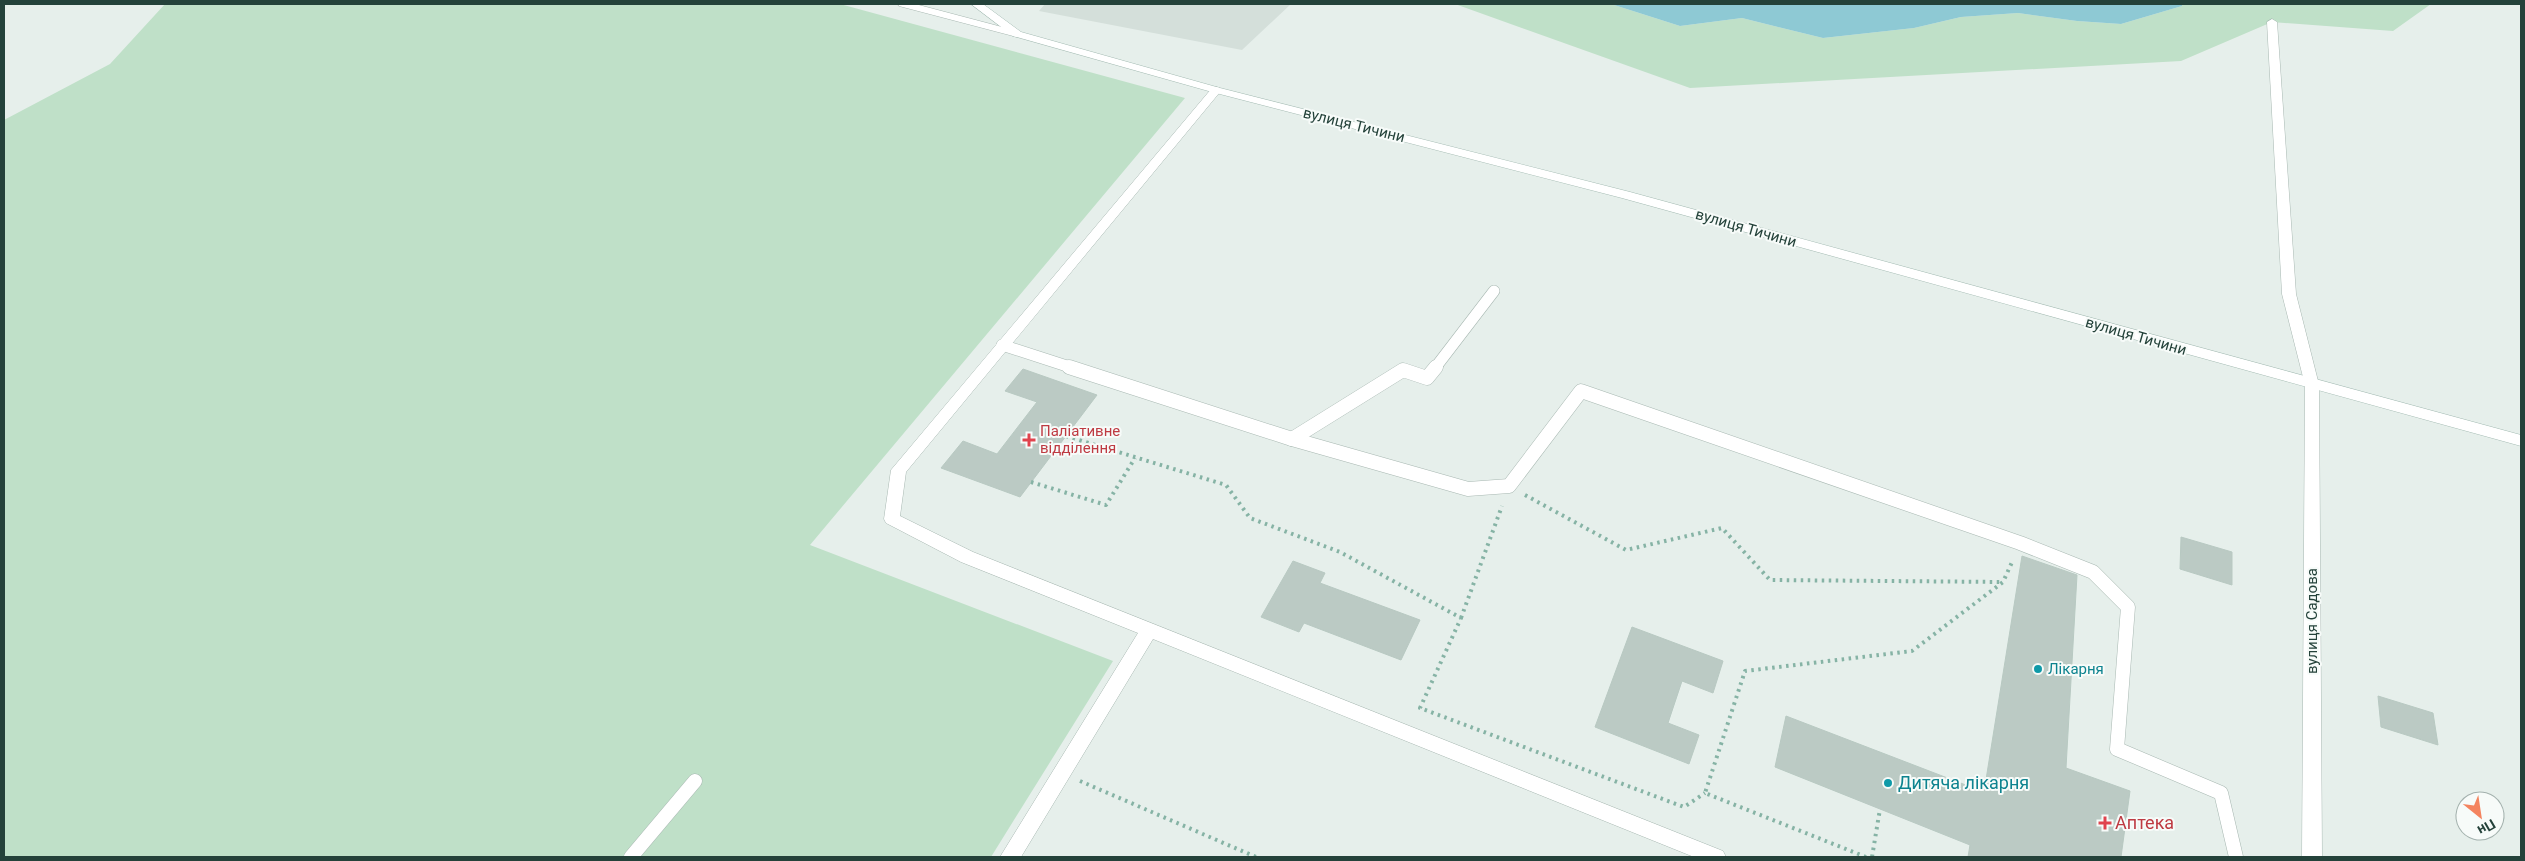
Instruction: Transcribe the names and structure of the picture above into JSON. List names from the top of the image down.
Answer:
{
  "streets": {
    "street": ["вулиця Тичини", "вулиця Садова"]
  },
  "crossings": [
    ["вулиця Тичини", "вулиця Садова"]
  ],
  "places": {
    "health": ["Паліативне відділення", "Аптека"],
    "other": ["Лікарня", "Дитяча лікарня"]
  },
  "north": "bottom right"
}
